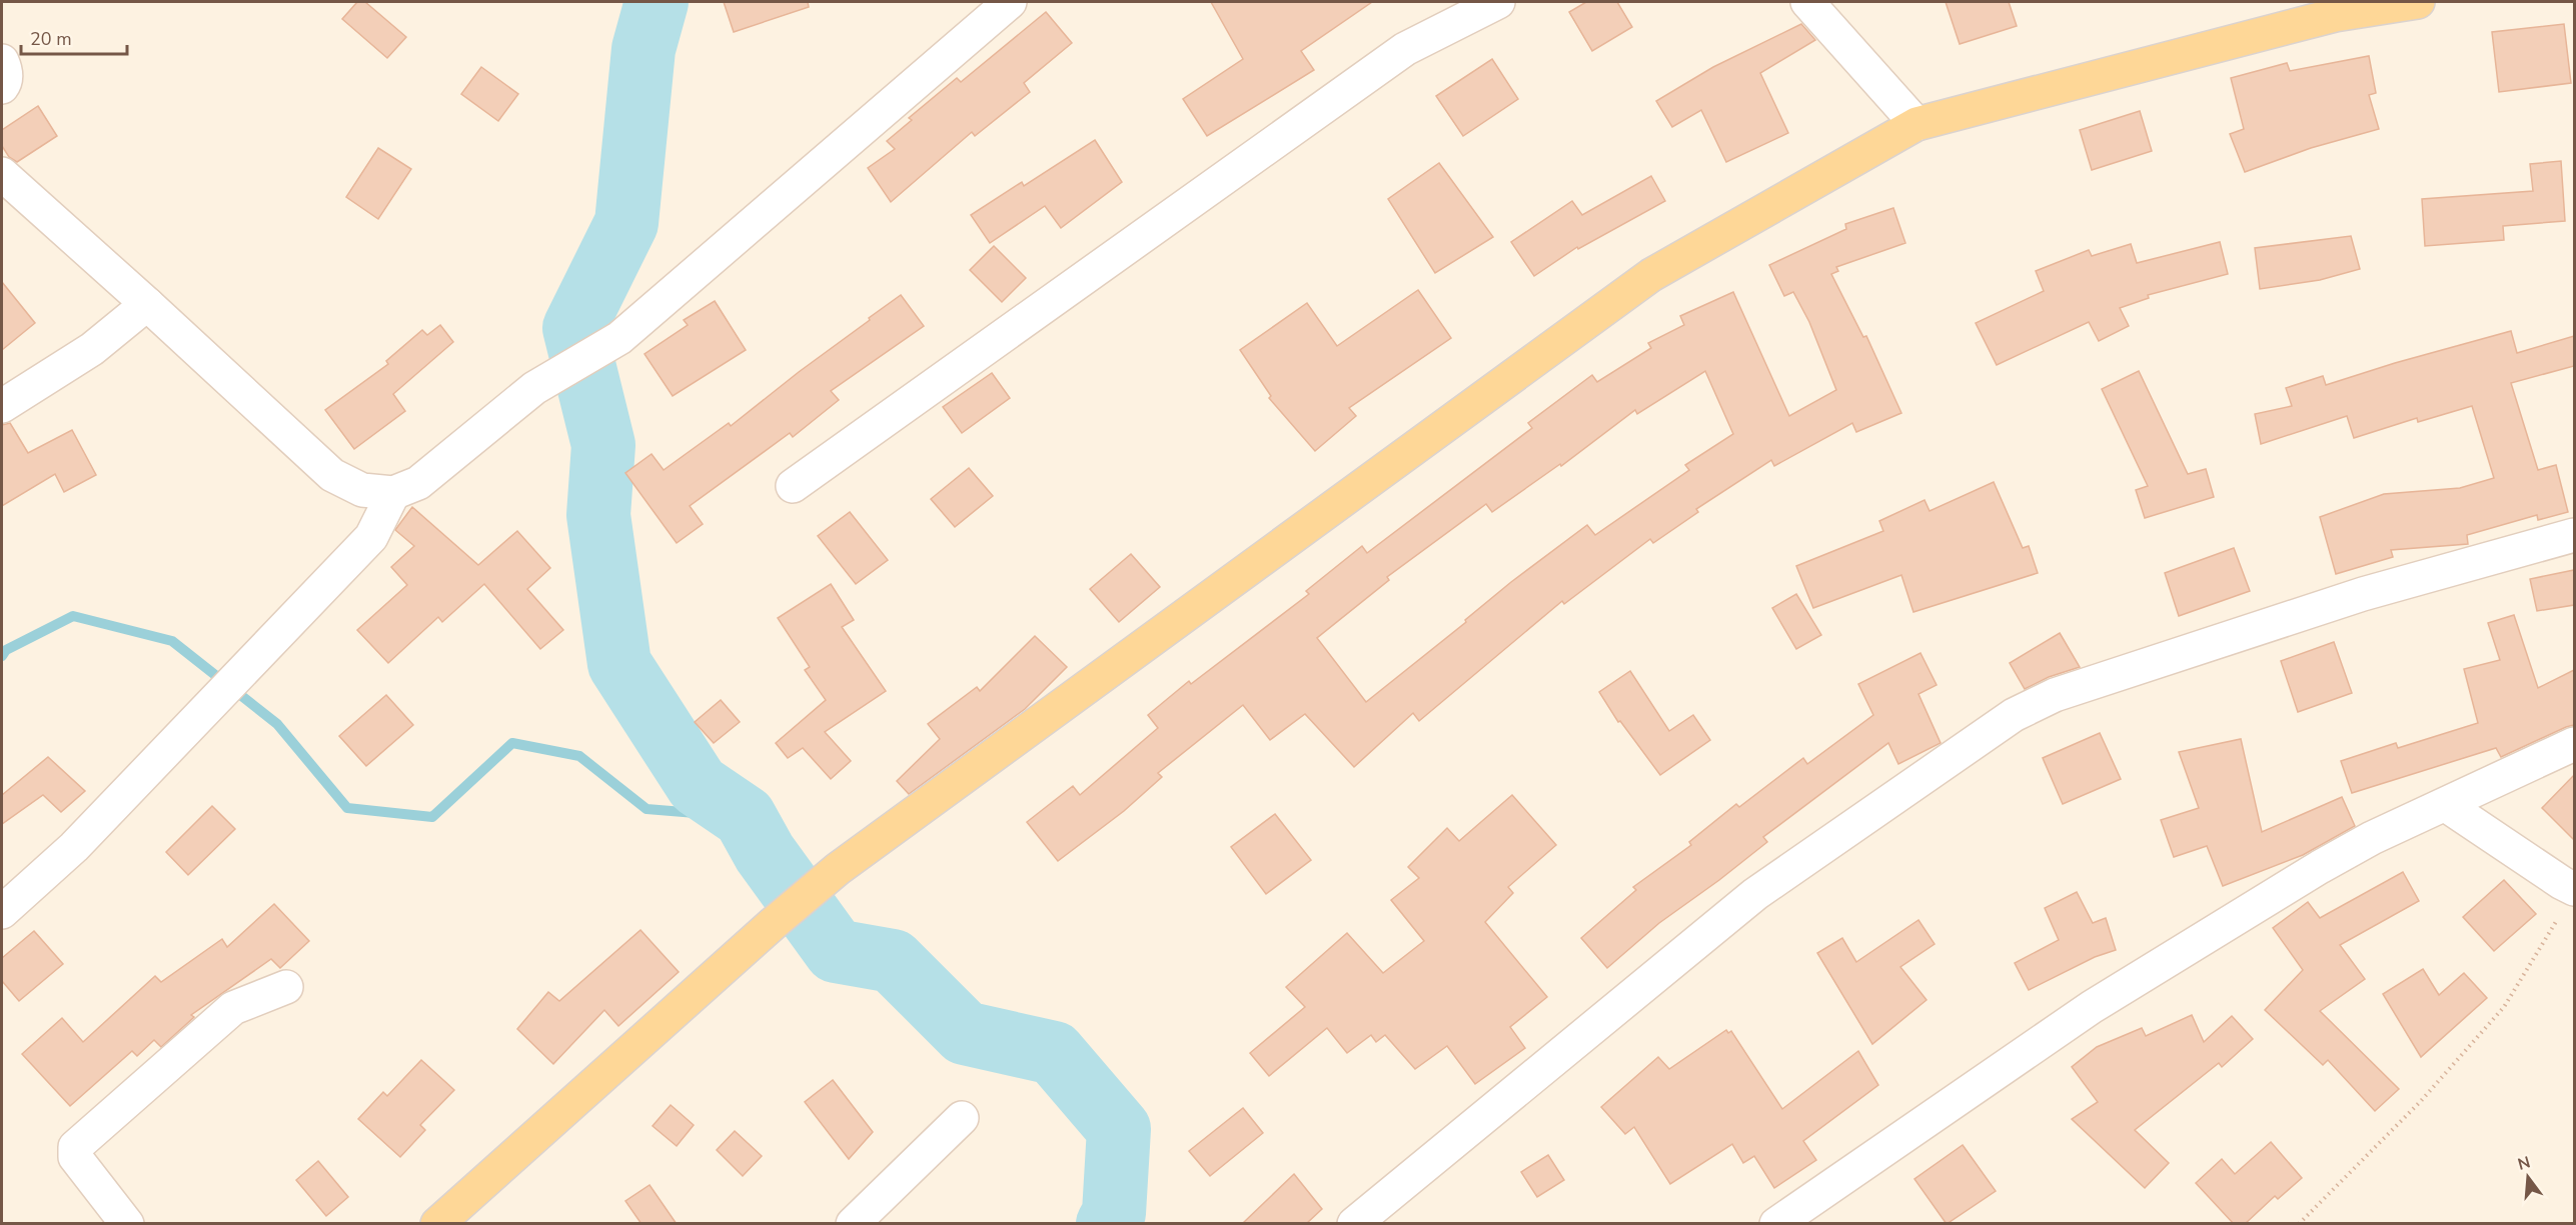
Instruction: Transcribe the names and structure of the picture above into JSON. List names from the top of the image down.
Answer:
{
  "scale_bar": "20 m",
  "north": "top"
}
